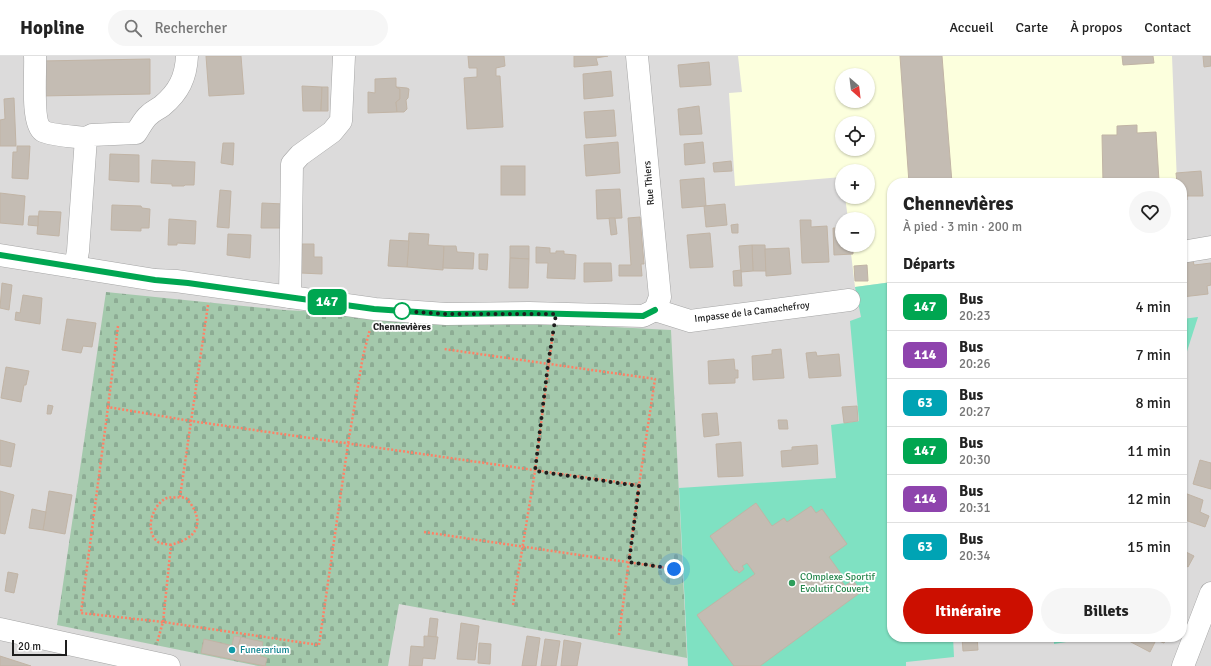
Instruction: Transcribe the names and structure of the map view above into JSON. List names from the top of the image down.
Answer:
{
  "streets": {
    "street": ["Rue Thiers", "Impasse de la Camachefroy"]
  },
  "crossings": [
    ["Rue Thiers", "Impasse de la Camachefroy"]
  ],
  "places": ["Chennevières", "COmplexe Sportif Evolutif Couvert", "Funerarium"],
  "lines": ["bus line 147"],
  "scale_bar": "20 m",
  "north": "bottom right",
  "page": {
    "header": "Hopline",
    "search": "Rechercher",
    "nav": [
      "Accueil",
      "Carte",
      "À propos",
      "Contact"
    ],
    "on_map": "147",
    "map_buttons": ["+", "−"],
    "heading": [
      ["Chennevières", "À pied · 3 min · 200 m"],
      "Départs"
    ],
    "list": [
      {
        "mark": "147",
        "name": "Bus",
        "note": "20:23",
        "value": "4 min"
      },
      {
        "mark": "114",
        "name": "Bus",
        "note": "20:26",
        "value": "7 min"
      },
      {
        "mark": "63",
        "name": "Bus",
        "note": "20:27",
        "value": "8 min"
      },
      {
        "mark": "147",
        "name": "Bus",
        "note": "20:30",
        "value": "11 min"
      },
      {
        "mark": "114",
        "name": "Bus",
        "note": "20:31",
        "value": "12 min"
      },
      {
        "mark": "63",
        "name": "Bus",
        "note": "20:34",
        "value": "15 min"
      }
    ],
    "buttons": ["Itinéraire", "Billets"],
    "scale": "20 m"
  }
}
